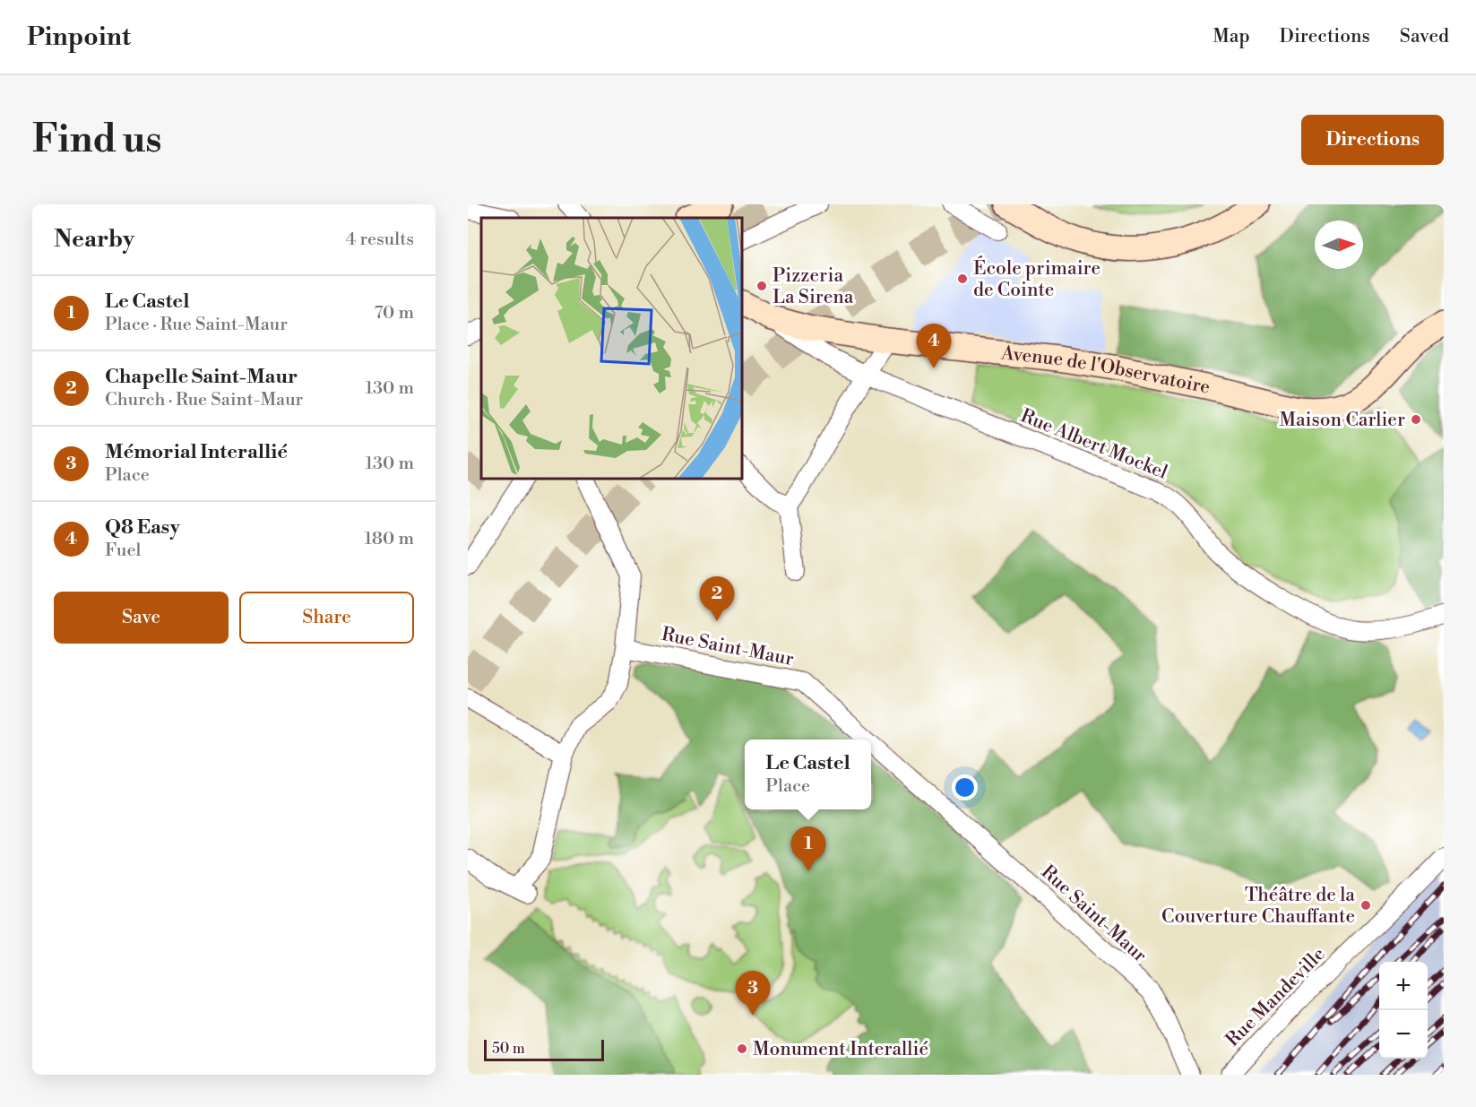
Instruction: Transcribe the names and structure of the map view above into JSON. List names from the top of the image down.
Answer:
{
  "streets": {
    "street": [
      "Avenue de l'Observatoire",
      "Rue Albert Mockel",
      "Rue Saint-Maur",
      "Rue Mandeville"
    ]
  },
  "crossings": [
    ["Avenue de l'Observatoire", "Rue Albert Mockel"]
  ],
  "places": [
    "École primaire de Cointe",
    "Pizzeria La Sirena",
    "Maison Carlier",
    "Théâtre de la Couverture Chauffante",
    "Monument Interallié"
  ],
  "scale_bar": "50 m",
  "north": "right",
  "page": {
    "header": "Pinpoint",
    "nav": ["Map", "Directions", "Saved"],
    "buttons": [
      "Directions",
      ["Save", "Share"]
    ],
    "title": "Find us",
    "heading": ["Nearby", "4 results"],
    "list": [
      {
        "mark": "1",
        "name": "Le Castel",
        "note": "Place · Rue Saint-Maur",
        "value": "70 m"
      },
      {
        "mark": "2",
        "name": "Chapelle Saint-Maur",
        "note": "Church · Rue Saint-Maur",
        "value": "130 m"
      },
      {
        "mark": "3",
        "name": "Mémorial Interallié",
        "note": "Place",
        "value": "130 m"
      },
      {
        "mark": "4",
        "name": "Q8 Easy",
        "note": "Fuel",
        "value": "180 m"
      }
    ],
    "pins": [
      "4",
      "2",
      "1",
      "3"
    ],
    "popup": ["Le Castel", "Place"],
    "map_buttons": ["+", "−"],
    "scale": "50 m"
  }
}
